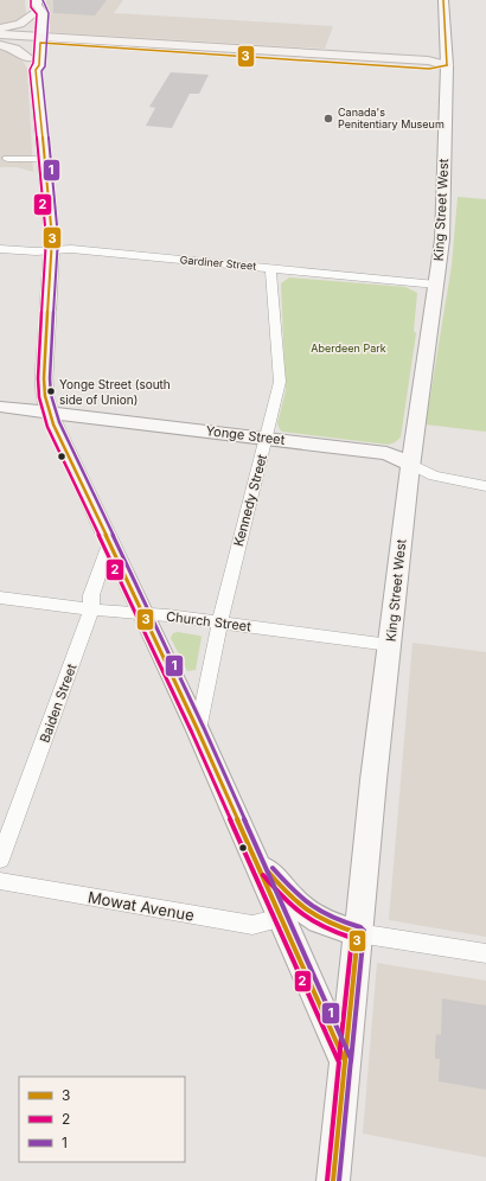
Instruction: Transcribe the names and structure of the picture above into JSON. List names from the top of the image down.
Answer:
{
  "streets": {
    "main road": ["King Street West", "Yonge Street"],
    "street": [
      "Gardiner Street",
      "Kennedy Street",
      "Church Street",
      "Baiden Street",
      "Mowat Avenue"
    ]
  },
  "crossings": [
    ["King Street West", "Gardiner Street"],
    ["King Street West", "Yonge Street"],
    ["King Street West", "Church Street"],
    ["Gardiner Street", "Kennedy Street"],
    ["Yonge Street", "Kennedy Street"],
    ["Kennedy Street", "Church Street"],
    ["Church Street", "Baiden Street"]
  ],
  "parks": ["Aberdeen Park"],
  "places": ["Canada's Penitentiary Museum", "Yonge Street (south side of Union)"],
  "lines": ["transit line 3", "transit line 2", "transit line 1"],
  "legend": ["3", "2", "1"]
}
